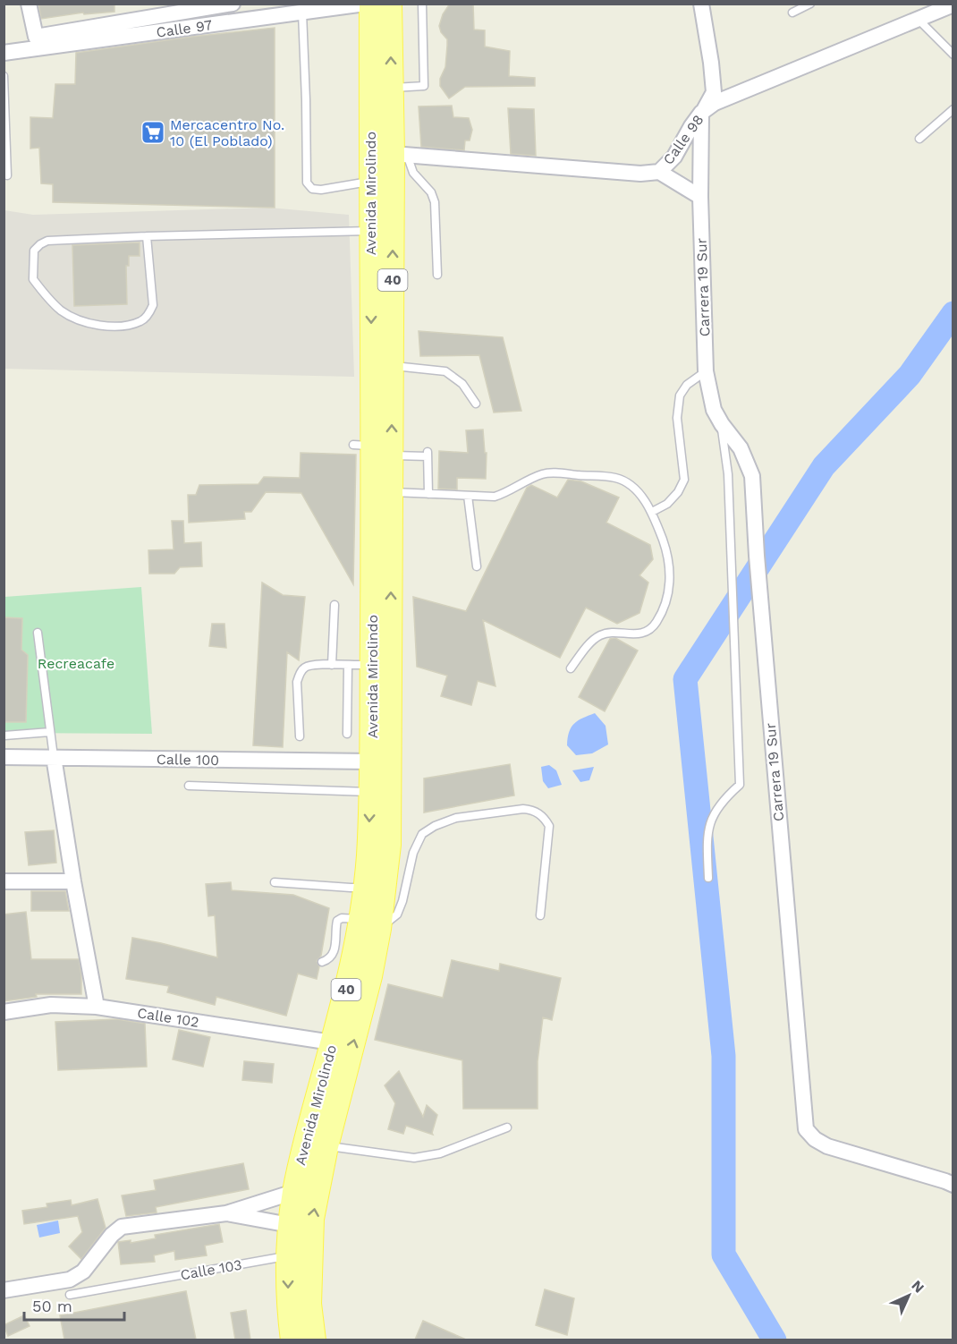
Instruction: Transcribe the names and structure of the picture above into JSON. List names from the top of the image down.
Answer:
{
  "streets": {
    "main road": ["Avenida Mirolindo", "40"],
    "street": [
      "Calle 97",
      "Calle 98",
      "Carrera 19 Sur",
      "Calle 100",
      "Calle 102"
    ],
    "lane": ["Calle 103"]
  },
  "crossings": [
    ["Calle 98", "Avenida Mirolindo"],
    ["Calle 98", "Carrera 19 Sur"],
    ["Avenida Mirolindo", "Calle 100"],
    ["Avenida Mirolindo", "Calle 102"],
    ["Avenida Mirolindo", "Calle 103"]
  ],
  "parks": ["Recreacafe"],
  "places": {
    "supermarket": ["Mercacentro No. 10 (El Poblado)"]
  },
  "scale_bar": "50 m",
  "north": "top right"
}
